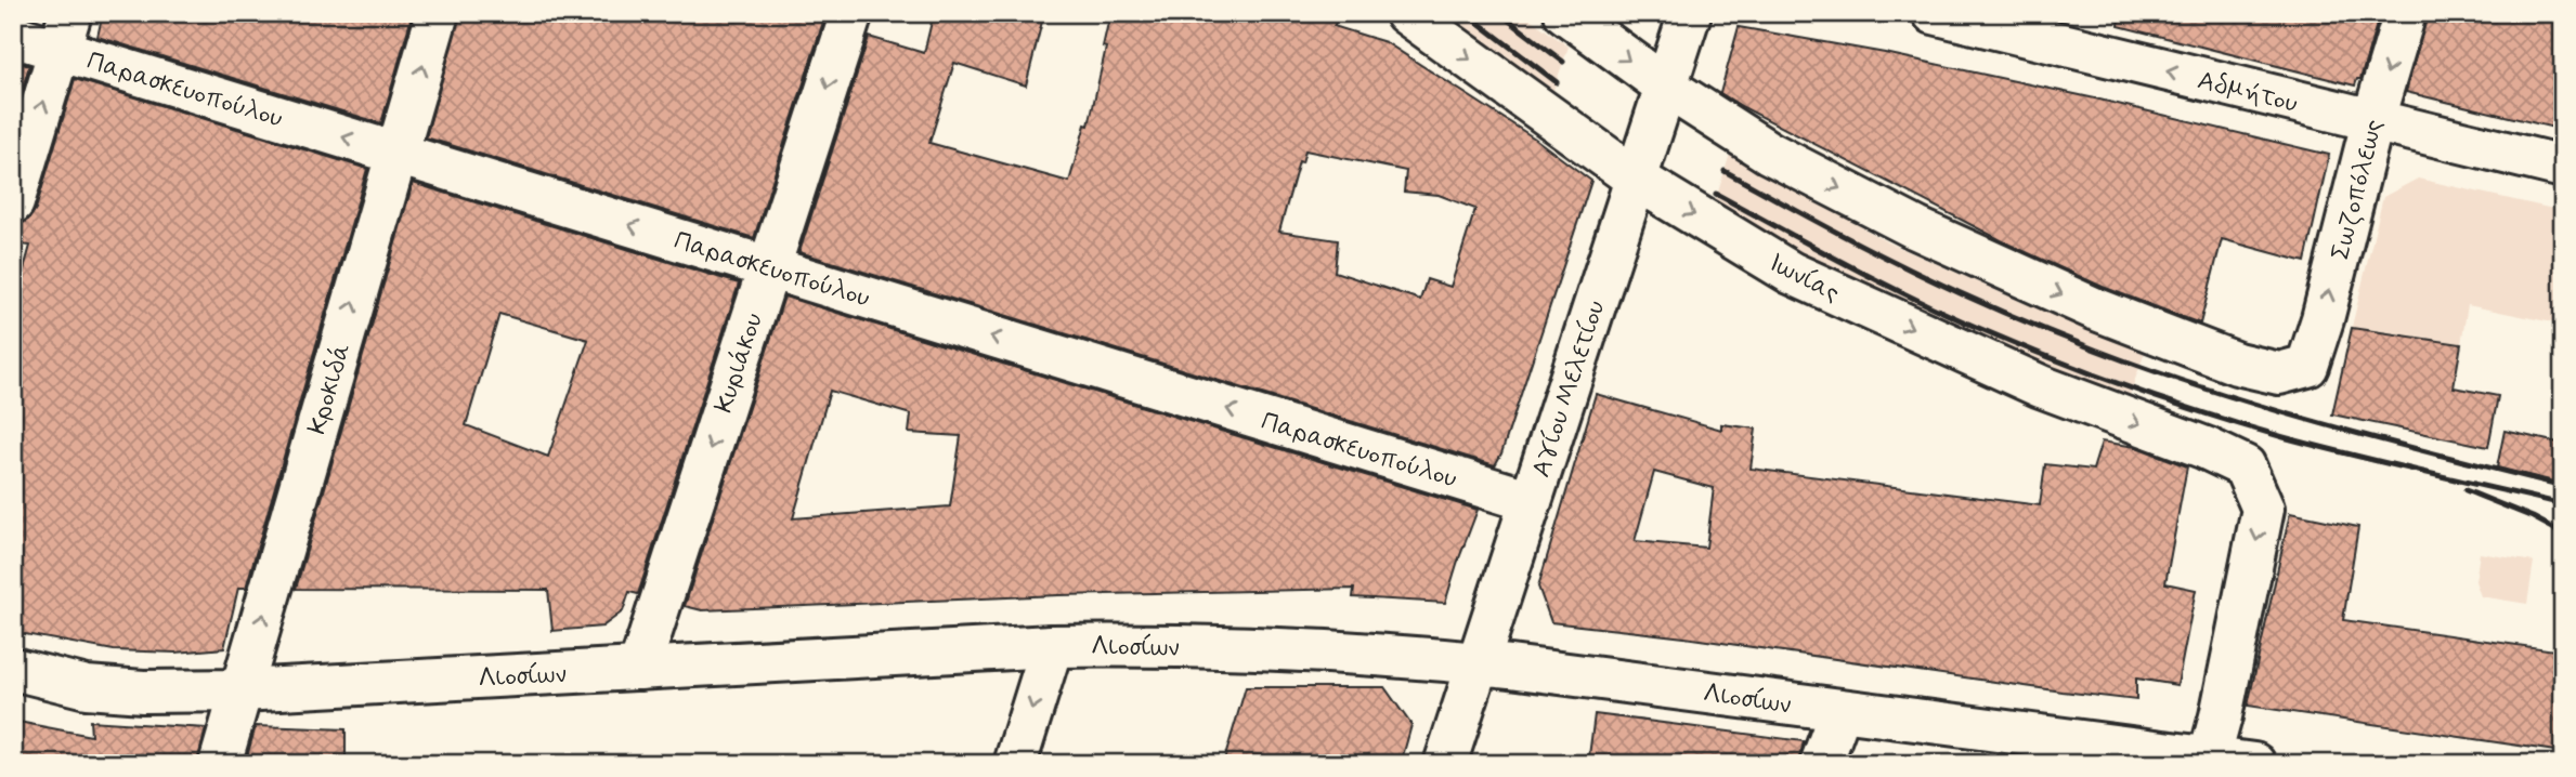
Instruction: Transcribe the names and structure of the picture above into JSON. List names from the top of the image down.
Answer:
{
  "streets": {
    "street": [
      "Παρασκευοπούλου",
      "Αδμήτου",
      "Σωζοπόλεως",
      "Ιωνίας",
      "Κυριάκου",
      "Κροκιδά",
      "Αγίου Μελετίου",
      "Λιοσίων"
    ]
  },
  "crossings": [
    ["Παρασκευοπούλου", "Κυριάκου"],
    ["Παρασκευοπούλου", "Κροκιδά"],
    ["Παρασκευοπούλου", "Αγίου Μελετίου"],
    ["Αδμήτου", "Σωζοπόλεως"],
    ["Σωζοπόλεως", "Αγίου Μελετίου"],
    ["Ιωνίας", "Αγίου Μελετίου"],
    ["Ιωνίας", "Λιοσίων"],
    ["Κυριάκου", "Λιοσίων"],
    ["Κροκιδά", "Λιοσίων"],
    ["Αγίου Μελετίου", "Λιοσίων"]
  ],
  "one_way": [
    "Παρασκευοπούλου",
    "Αδμήτου",
    "Ιωνίας",
    "Κυριάκου",
    "Κροκιδά"
  ]
}
